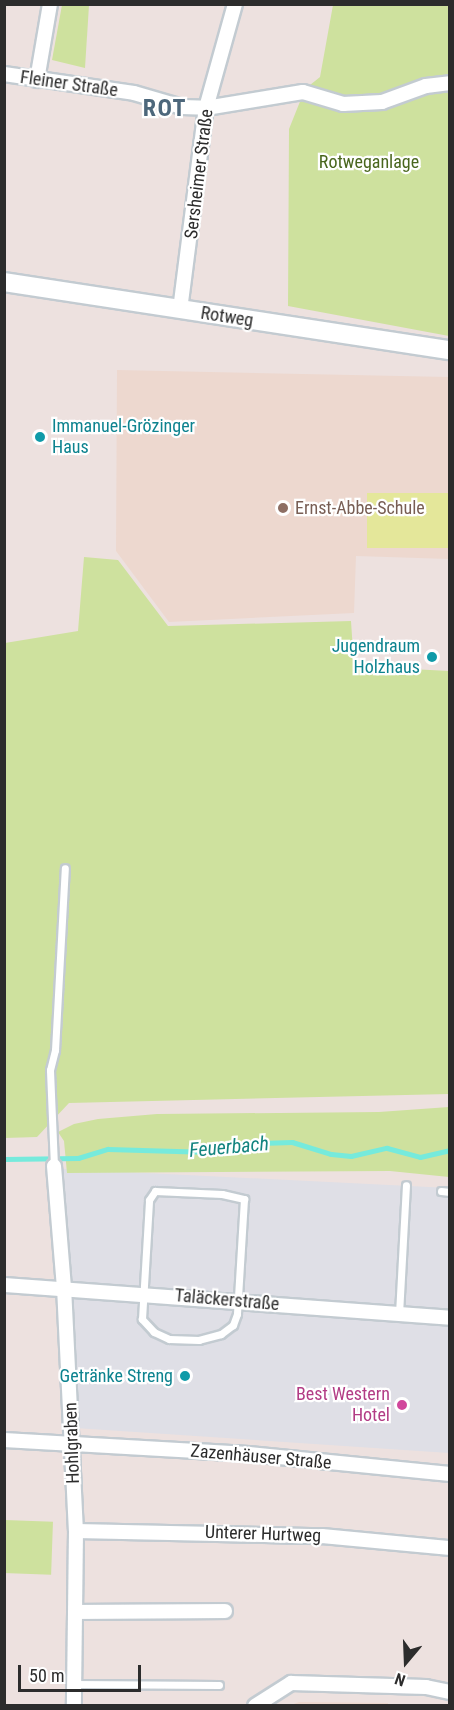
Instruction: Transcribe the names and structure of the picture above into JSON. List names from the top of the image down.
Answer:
{
  "streets": {
    "main road": ["Rotweg"],
    "street": [
      "Fleiner Straße",
      "Sersheimer Straße",
      "Taläckerstraße",
      "Hohlgraben",
      "Zazenhäuser Straße",
      "Unterer Hurtweg"
    ]
  },
  "crossings": [
    ["Fleiner Straße", "Sersheimer Straße"],
    ["Sersheimer Straße", "Rotweg"],
    ["Taläckerstraße", "Hohlgraben"],
    ["Hohlgraben", "Zazenhäuser Straße"],
    ["Hohlgraben", "Unterer Hurtweg"]
  ],
  "districts": ["ROT"],
  "water": ["Feuerbach"],
  "parks": ["Rotweganlage"],
  "places": [
    "Immanuel-Grözinger Haus",
    "Ernst-Abbe-Schule",
    "Jugendraum Holzhaus",
    "Getränke Streng",
    "Best Western Hotel"
  ],
  "scale_bar": "50 m",
  "north": "bottom"
}
